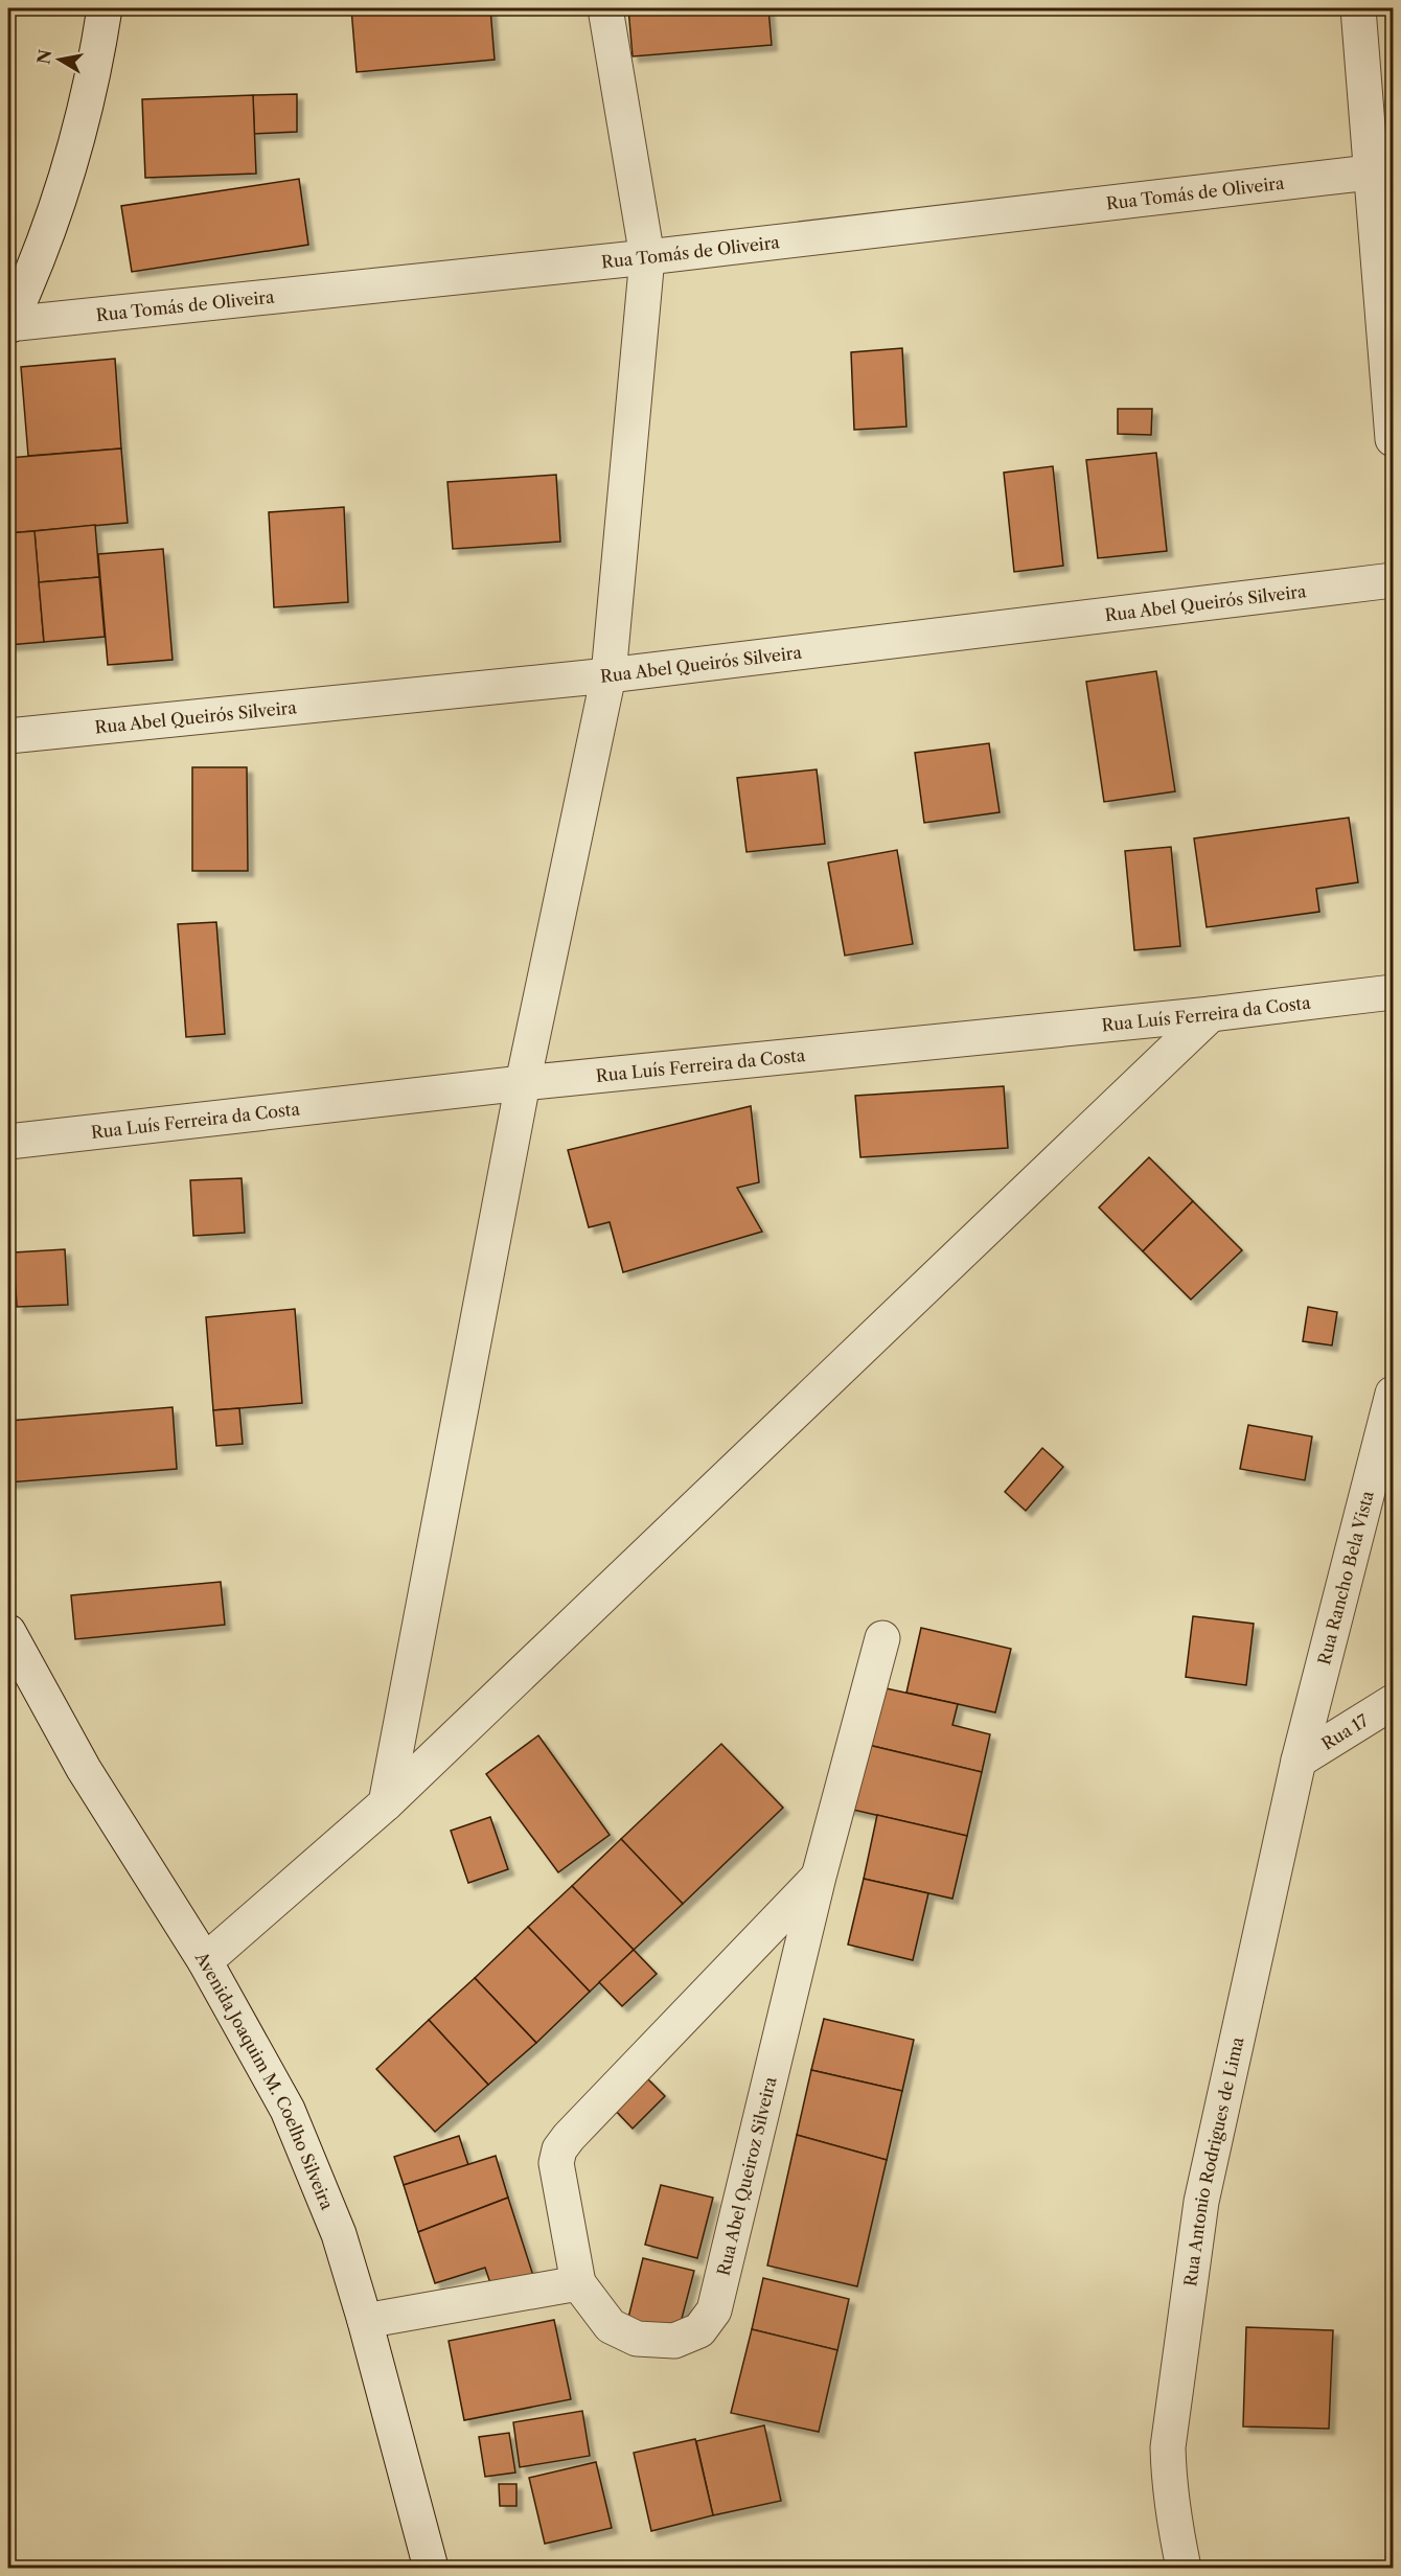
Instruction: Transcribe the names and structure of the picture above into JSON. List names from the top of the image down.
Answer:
{
  "streets": {
    "street": [
      "Rua Tomás de Oliveira",
      "Rua Abel Queirós Silveira",
      "Rua Luís Ferreira da Costa",
      "Rua Rancho Bela Vista",
      "Rua 17",
      "Avenida Joaquim M. Coelho Silveira",
      "Rua Antonio Rodrigues de Lima",
      "Rua Abel Queiroz Silveira"
    ]
  },
  "crossings": [
    ["Rua Rancho Bela Vista", "Rua 17"],
    ["Rua Rancho Bela Vista", "Rua Antonio Rodrigues de Lima"],
    ["Rua 17", "Rua Antonio Rodrigues de Lima"]
  ],
  "north": "left"
}
